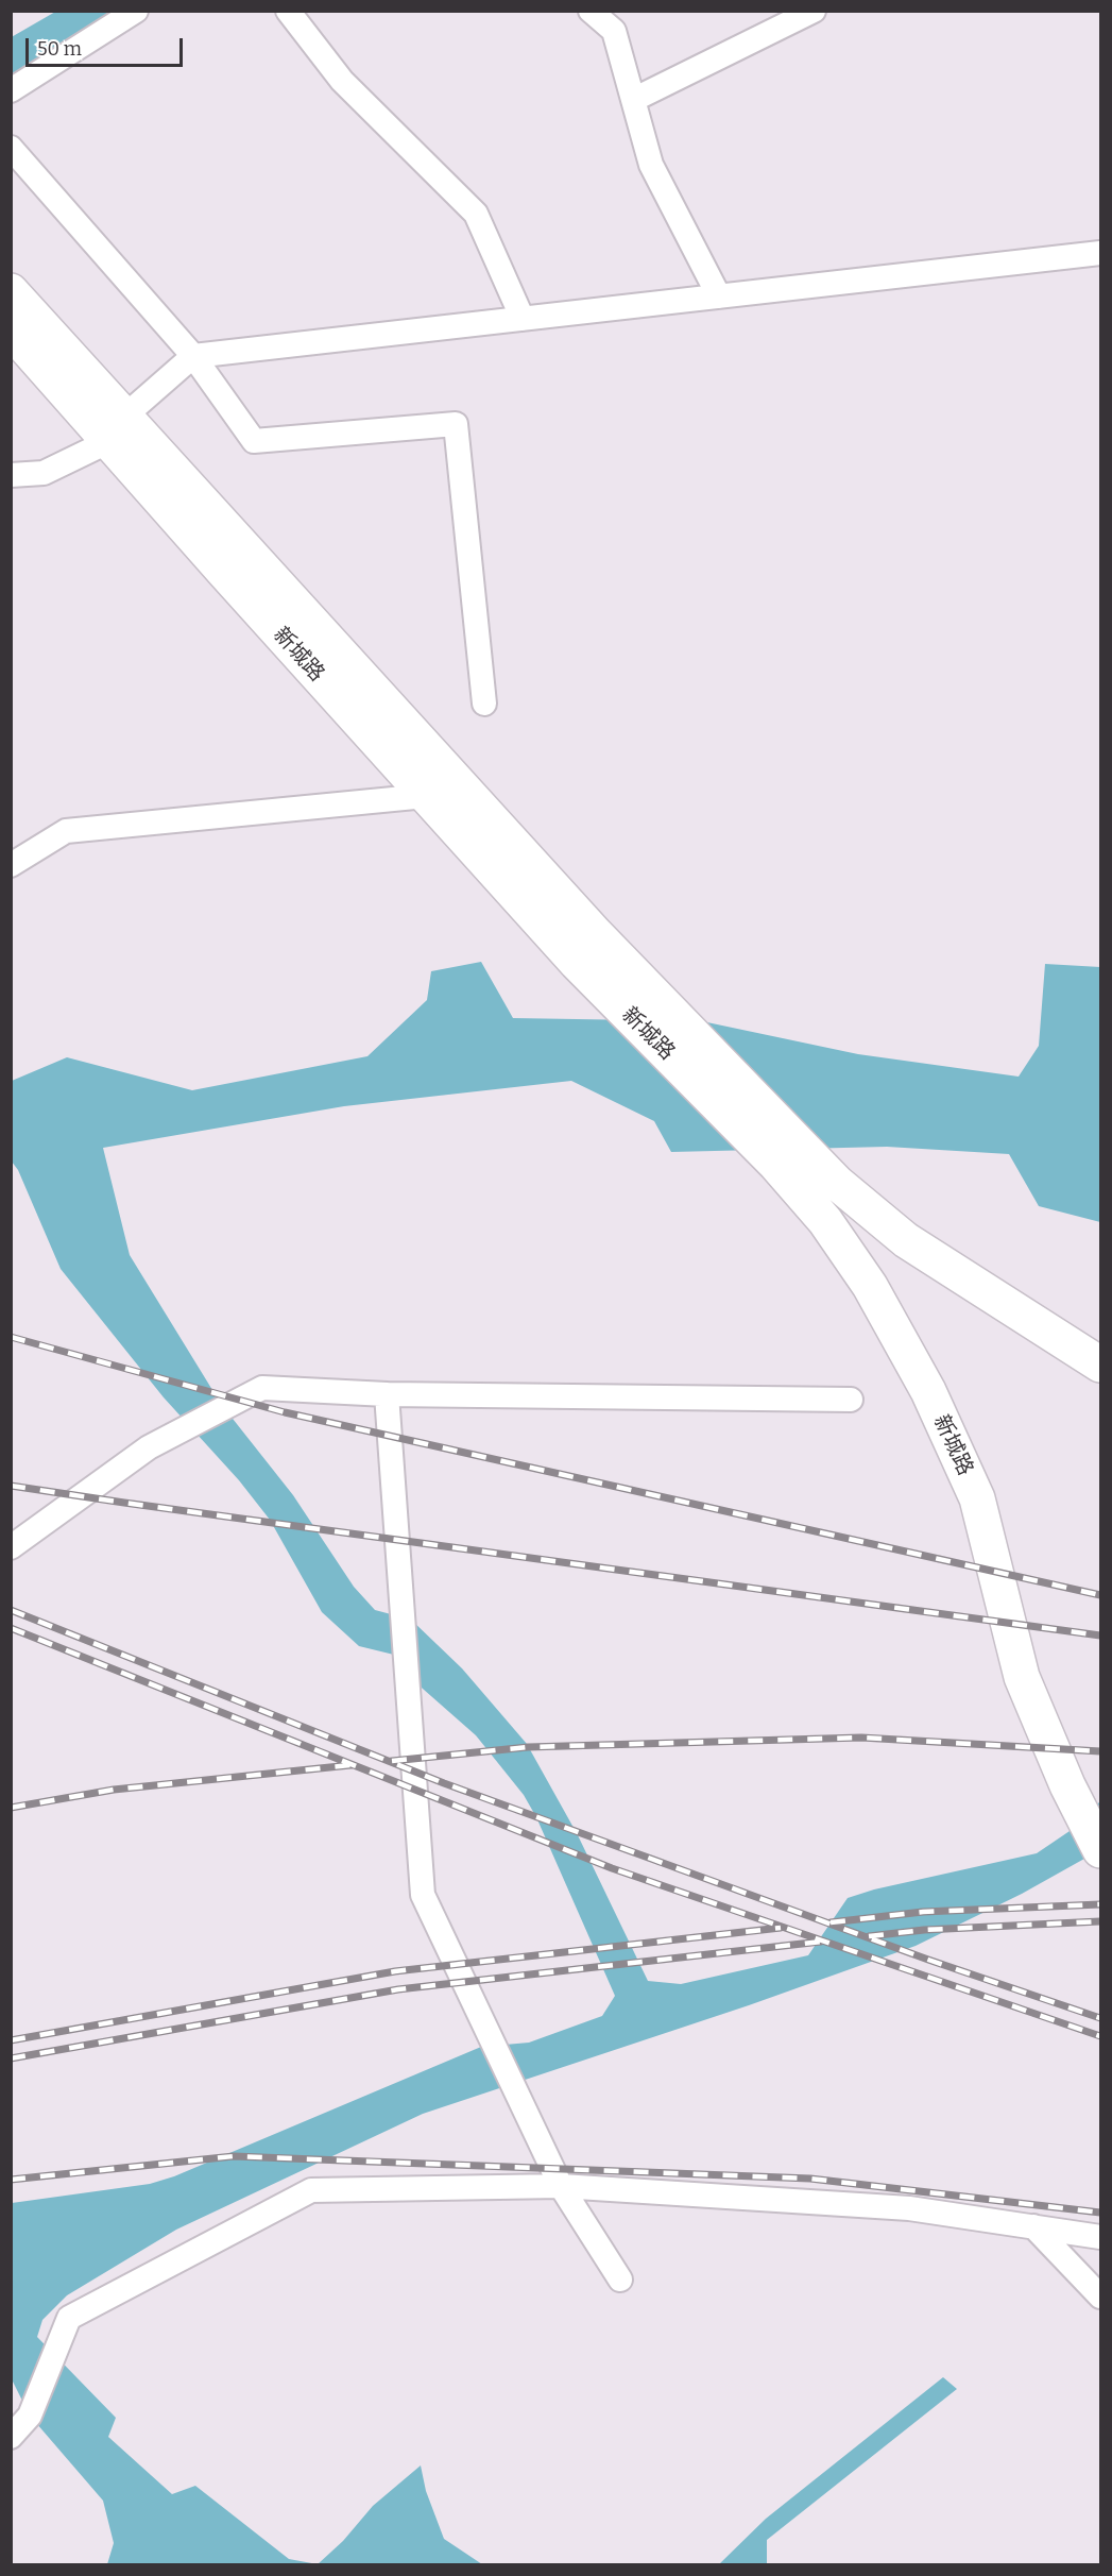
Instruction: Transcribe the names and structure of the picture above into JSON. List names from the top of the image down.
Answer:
{
  "streets": {
    "main road": ["新城路"]
  },
  "scale_bar": "50 m"
}
